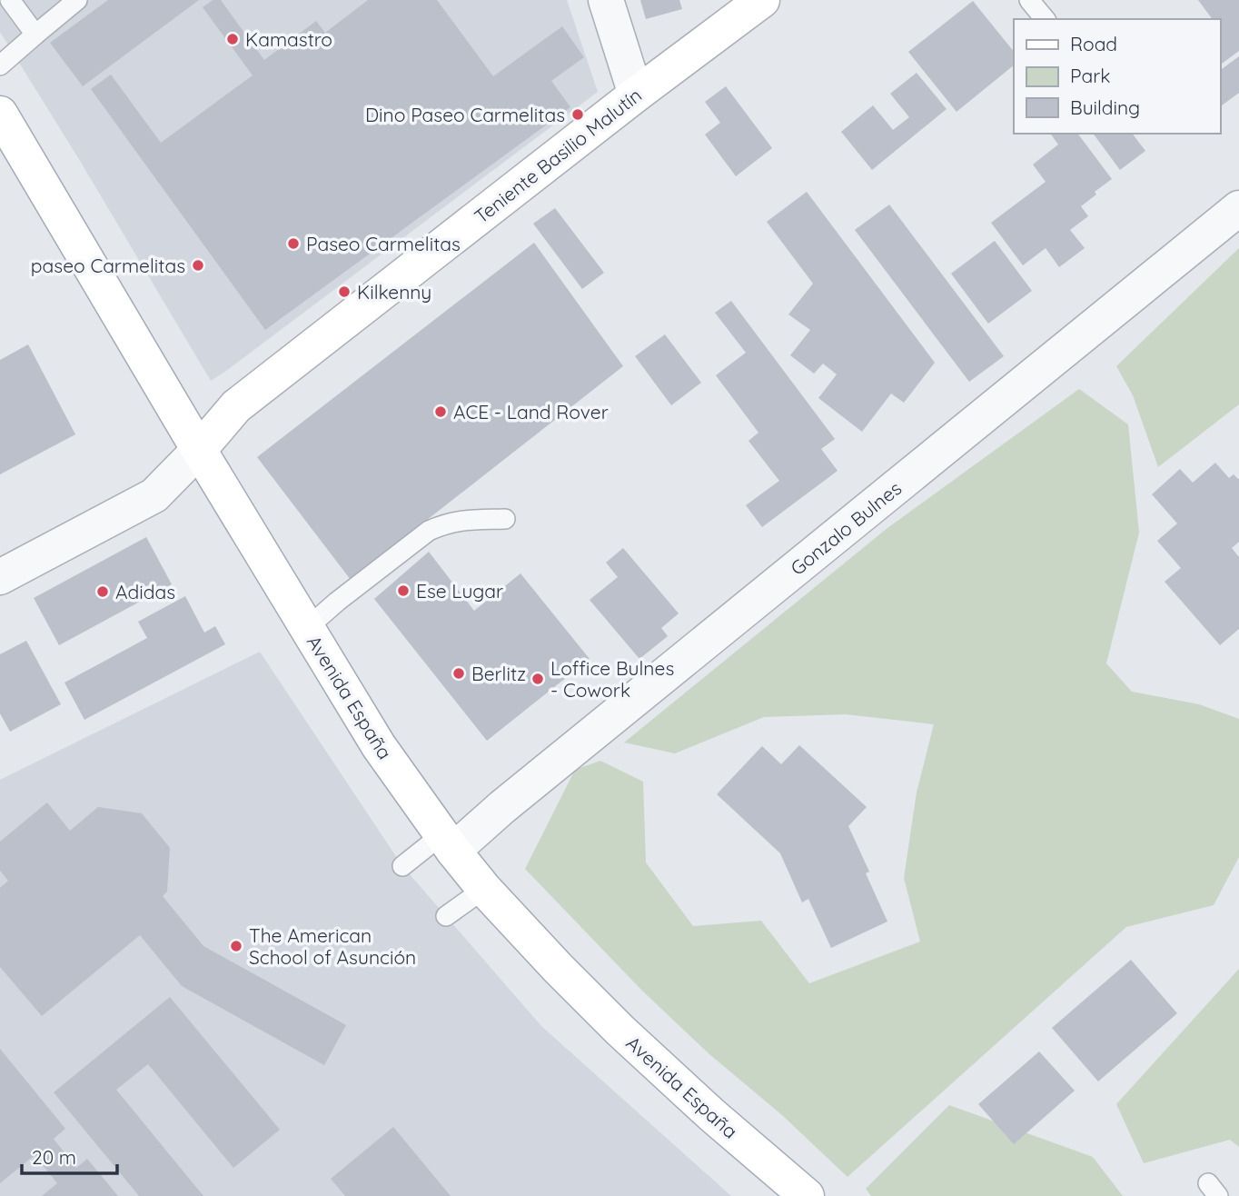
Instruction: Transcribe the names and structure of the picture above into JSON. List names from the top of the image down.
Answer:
{
  "streets": {
    "main road": ["Teniente Basilio Malutín", "Avenida España"],
    "street": ["Gonzalo Bulnes"]
  },
  "crossings": [
    ["Teniente Basilio Malutín", "Avenida España"],
    ["Gonzalo Bulnes", "Avenida España"]
  ],
  "places": [
    "Kamastro",
    "Dino Paseo Carmelitas",
    "Paseo Carmelitas",
    "paseo Carmelitas",
    "Kilkenny",
    "ACE - Land Rover",
    "Ese Lugar",
    "Adidas",
    "Berlitz",
    "Loffice Bulnes - Cowork",
    "The American School of Asunción"
  ],
  "legend": ["Road", "Park", "Building"],
  "scale_bar": "20 m"
}
